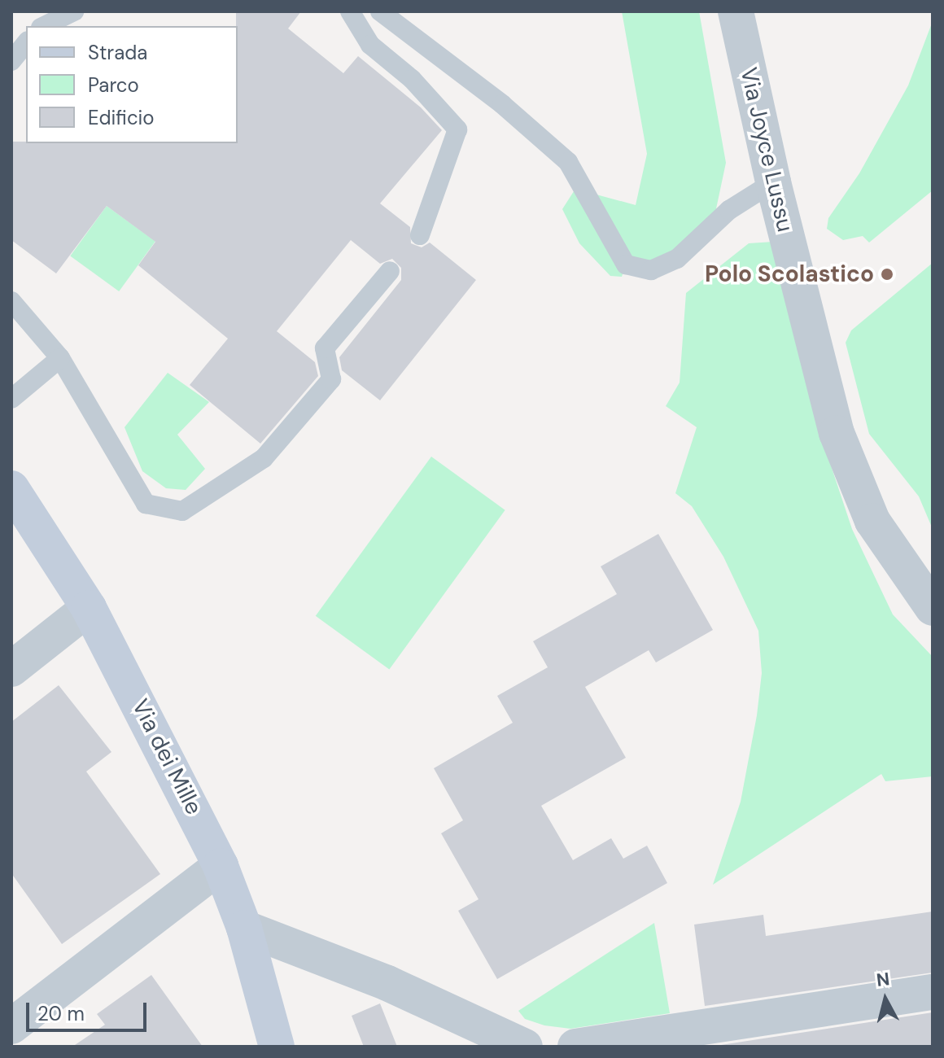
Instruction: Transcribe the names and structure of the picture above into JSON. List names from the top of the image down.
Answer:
{
  "streets": {
    "main road": ["Via dei Mille"],
    "street": ["Via Joyce Lussu"]
  },
  "places": ["Polo Scolastico"],
  "legend": ["Strada", "Parco", "Edificio"],
  "scale_bar": "20 m",
  "north": "top"
}
